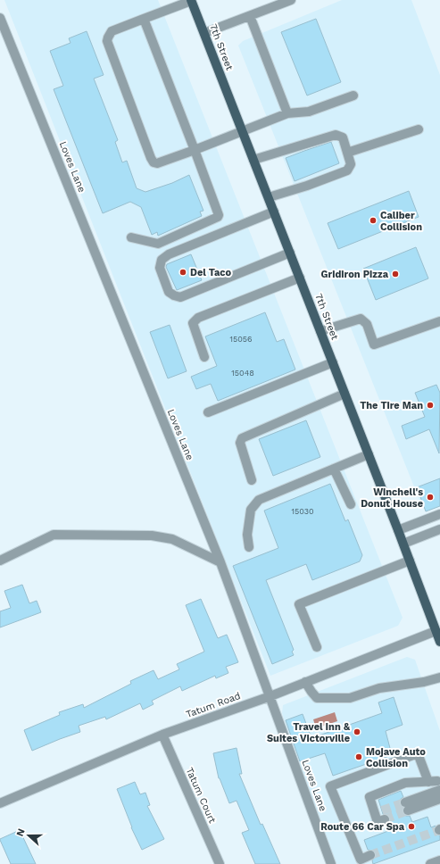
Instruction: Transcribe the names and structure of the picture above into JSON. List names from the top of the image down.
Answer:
{
  "streets": {
    "main road": ["7th Street"],
    "street": ["Loves Lane", "Tatum Road", "Tatum Court"]
  },
  "crossings": [
    ["7th Street", "Tatum Road"],
    ["Loves Lane", "Tatum Road"],
    ["Tatum Road", "Tatum Court"]
  ],
  "places": [
    "Caliber Collision",
    "Del Taco",
    "Gridiron Pizza",
    "The Tire Man",
    "Winchell's Donut House",
    "Travel Inn & Suites Victorville",
    "Mojave Auto Collision",
    "Route 66 Car Spa"
  ],
  "house_numbers": ["15056", "15048", "15030"],
  "north": "left"
}
